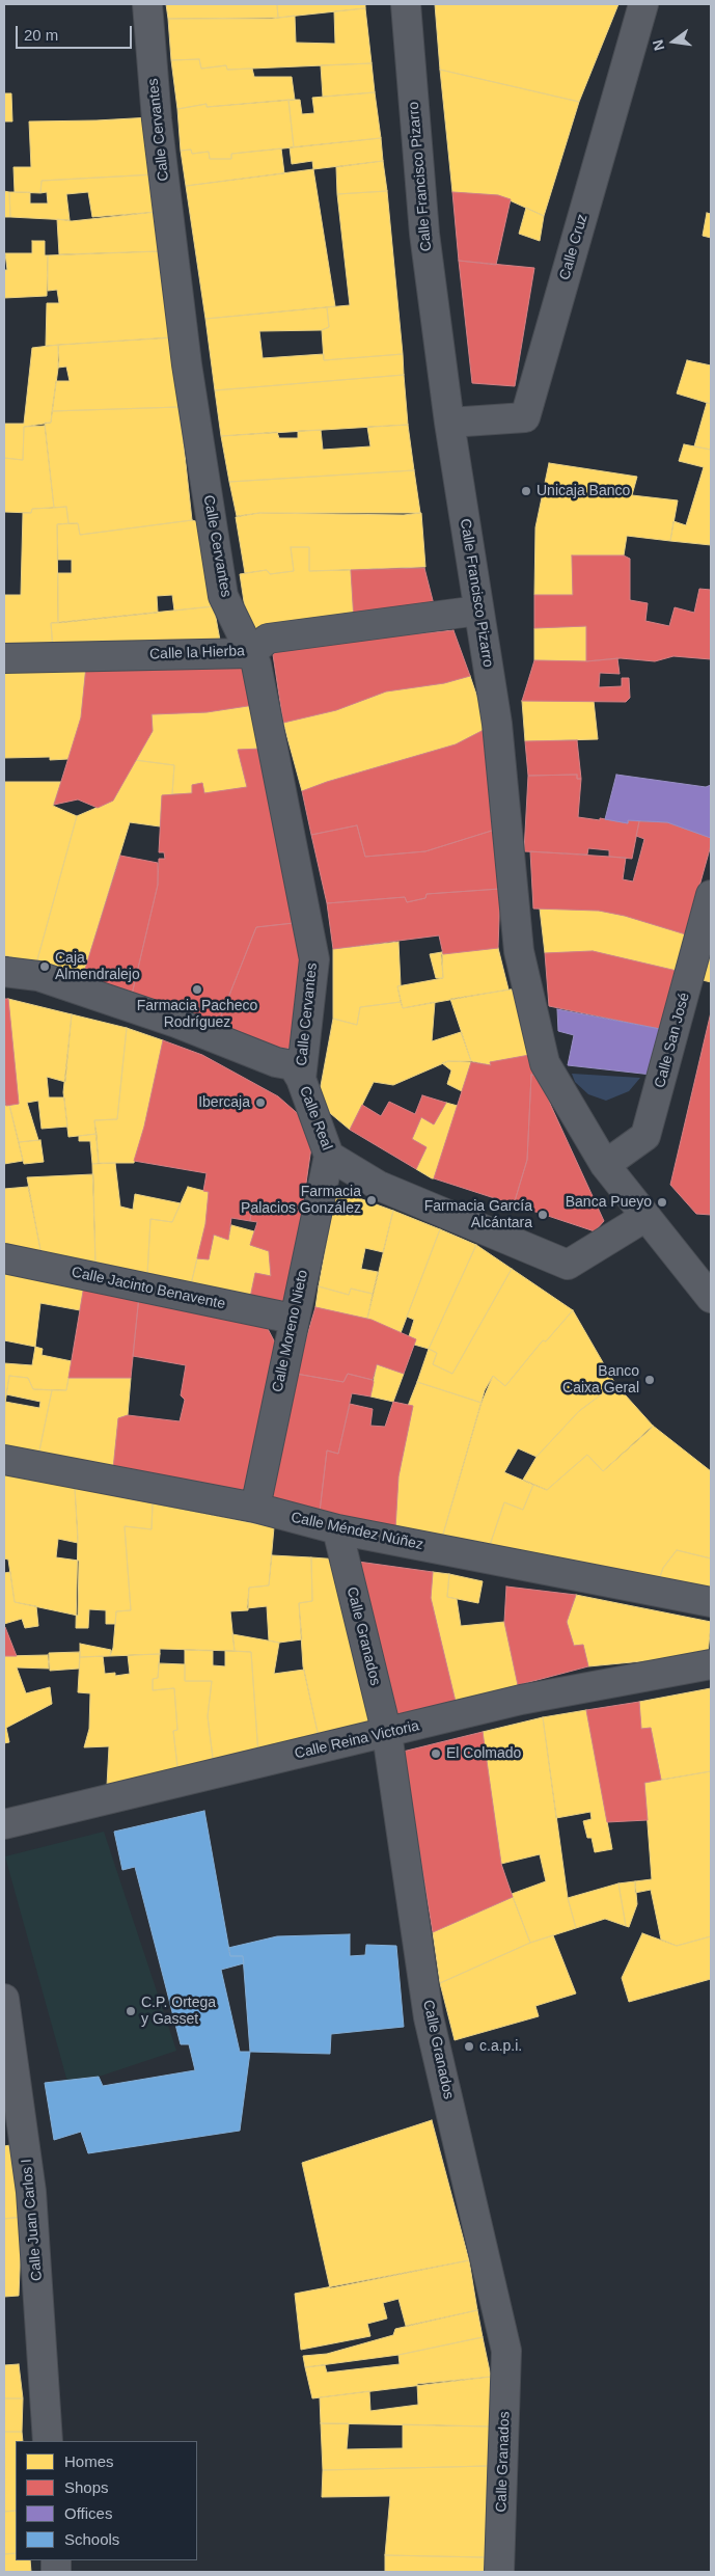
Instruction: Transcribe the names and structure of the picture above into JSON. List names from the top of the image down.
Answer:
{
  "streets": {
    "street": [
      "Calle Cervantes",
      "Calle Francisco Pizarro",
      "Calle Cruz",
      "Calle la Hierba",
      "Calle San José",
      "Calle Real",
      "Calle Jacinto Benavente",
      "Calle Moreno Nieto",
      "Calle Méndez Núñez",
      "Calle Granados",
      "Calle Reina Victoria",
      "Calle Juan Carlos I"
    ]
  },
  "crossings": [
    ["Calle Cervantes", "Calle la Hierba"],
    ["Calle Cervantes", "Calle Real"],
    ["Calle Francisco Pizarro", "Calle Cruz"],
    ["Calle Francisco Pizarro", "Calle la Hierba"],
    ["Calle Francisco Pizarro", "Calle San José"],
    ["Calle Francisco Pizarro", "Calle Real"],
    ["Calle Real", "Calle Moreno Nieto"],
    ["Calle Jacinto Benavente", "Calle Moreno Nieto"],
    ["Calle Moreno Nieto", "Calle Méndez Núñez"],
    ["Calle Méndez Núñez", "Calle Granados"],
    ["Calle Granados", "Calle Reina Victoria"]
  ],
  "places": [
    "Unicaja Banco",
    "Caja Almendralejo",
    "Farmacia Pacheco Rodríguez",
    "Ibercaja",
    "Farmacia Palacios González",
    "Banca Pueyo",
    "Farmacia García Alcántara",
    "Banco Caixa Geral",
    "El Colmado",
    "C.P. Ortega y Gasset",
    "c.a.p.i."
  ],
  "legend": [
    "Homes",
    "Shops",
    "Offices",
    "Schools"
  ],
  "scale_bar": "20 m",
  "north": "left"
}
